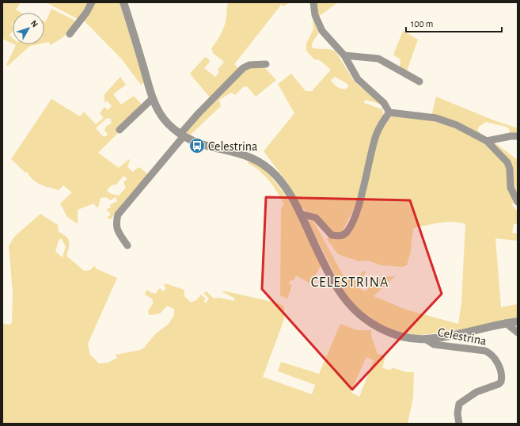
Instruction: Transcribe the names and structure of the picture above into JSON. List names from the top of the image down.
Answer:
{
  "streets": {
    "street": ["Celestrina"]
  },
  "districts": ["CELESTRINA"],
  "places": {
    "bus stop": ["Celestrina"]
  },
  "scale_bar": "100 m",
  "north": "top right"
}
